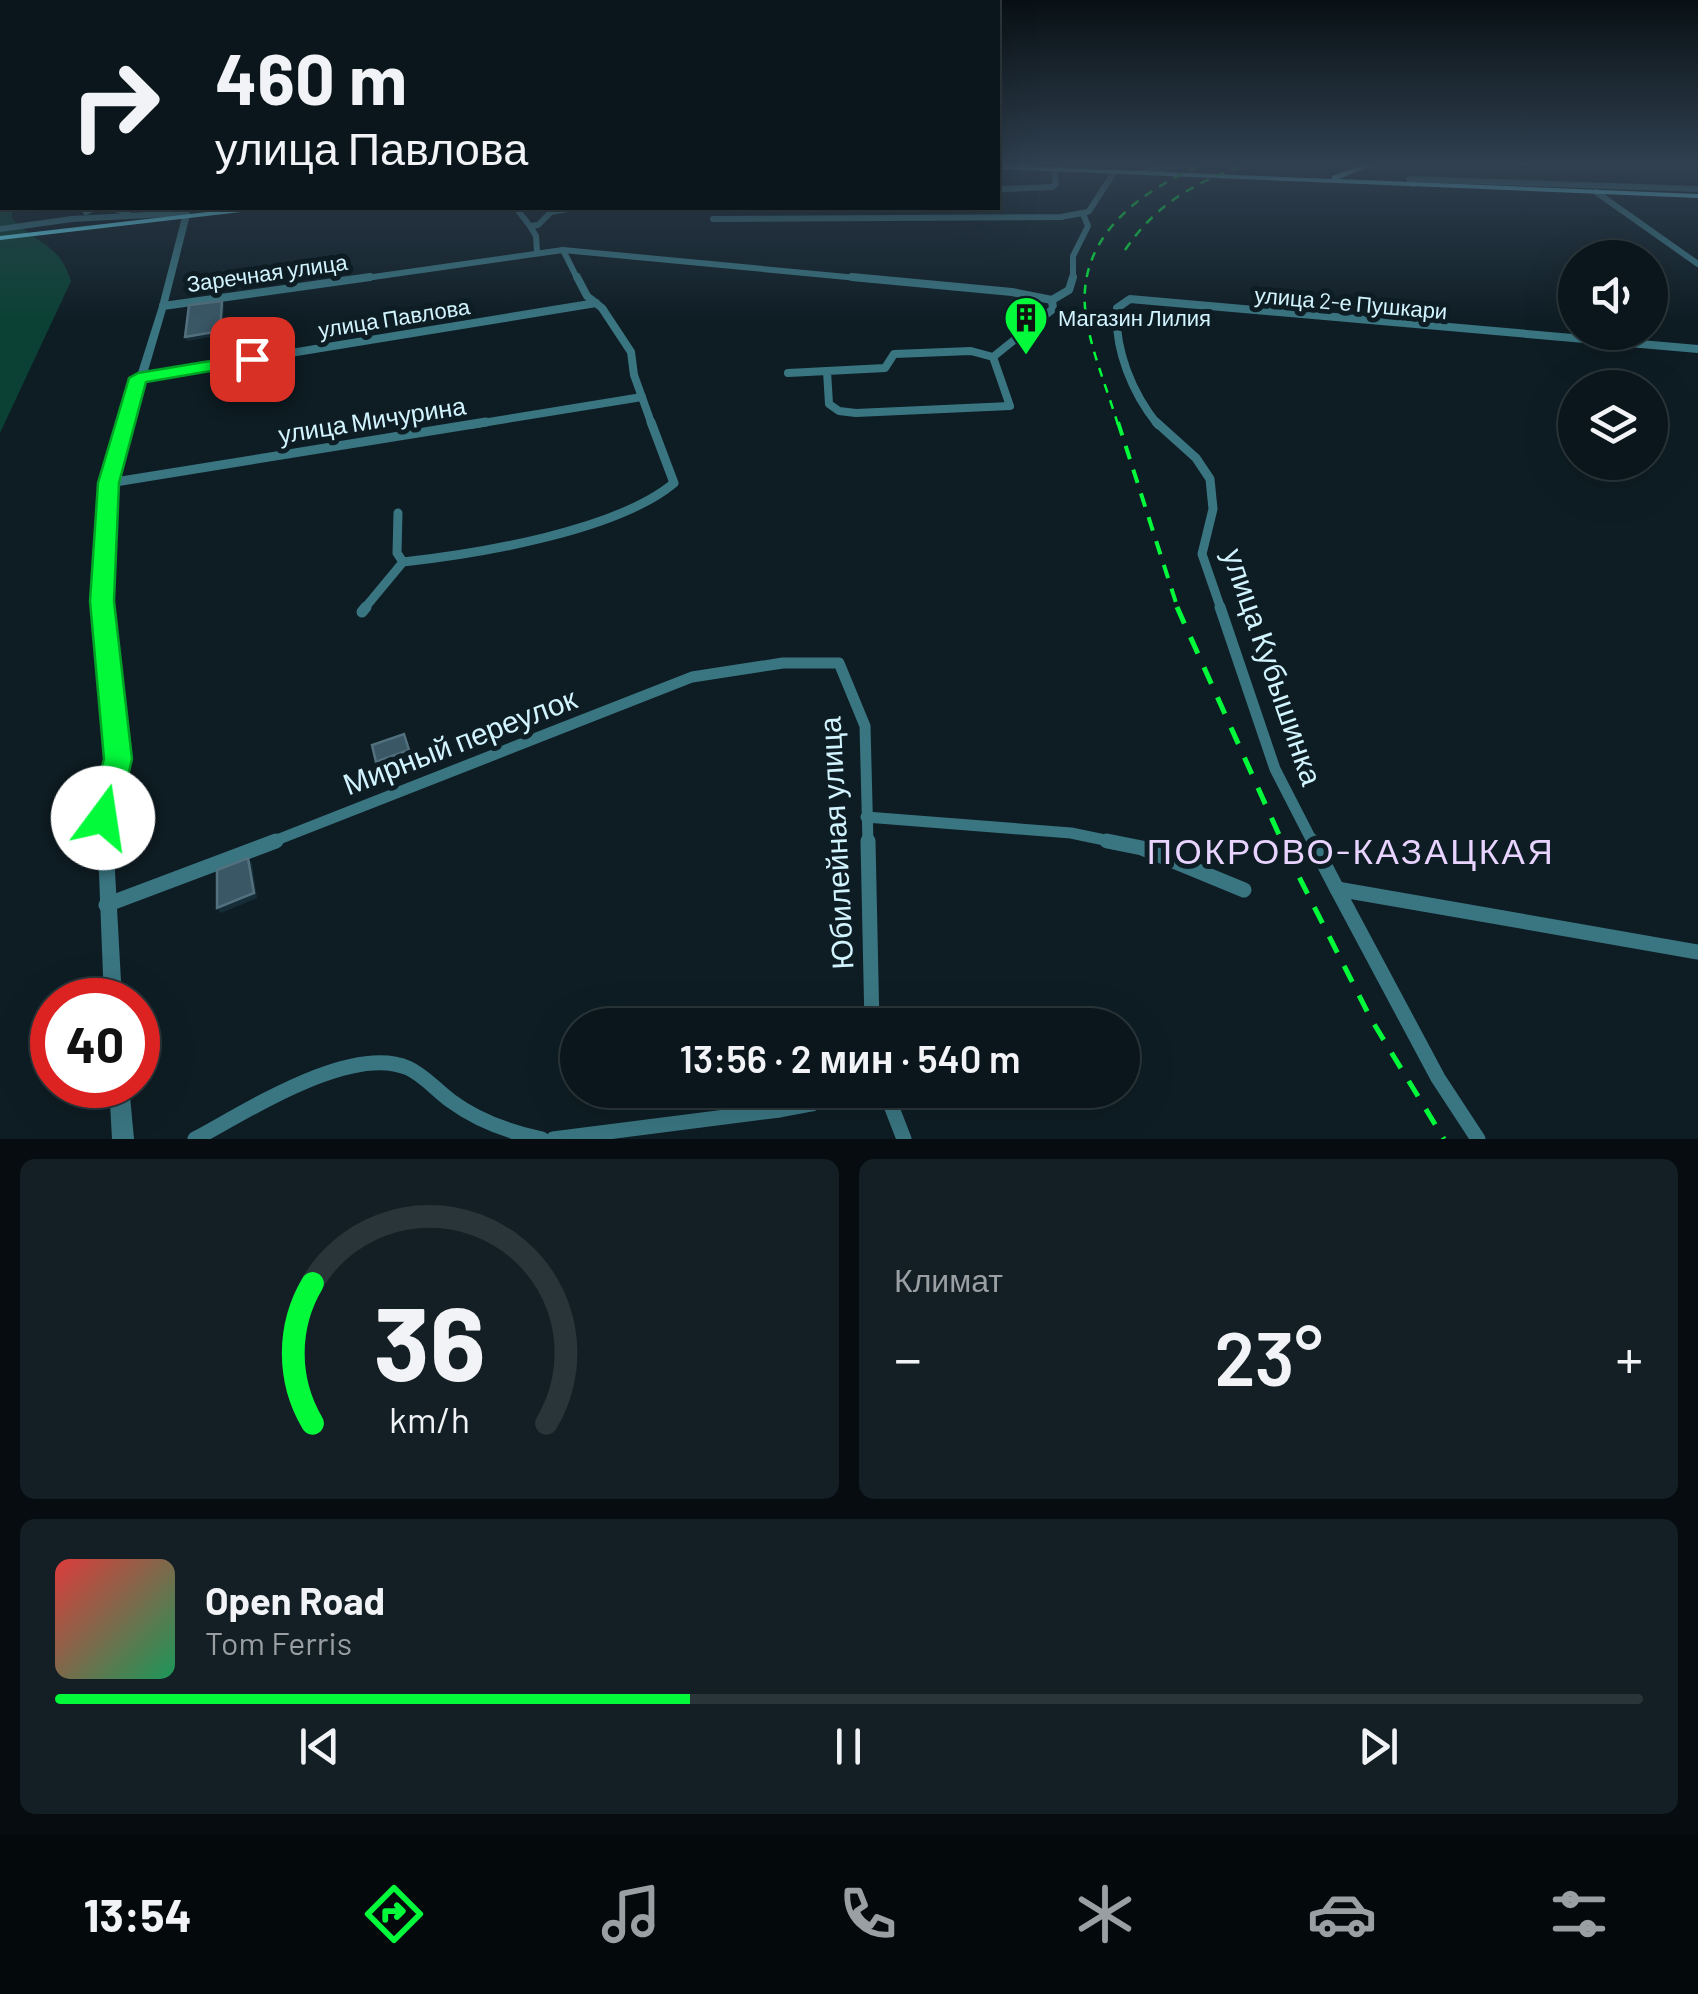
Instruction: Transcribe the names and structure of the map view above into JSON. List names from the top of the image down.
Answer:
{
  "streets": {
    "street": [
      "Заречная улица",
      "улица 2-е Пушкари",
      "улица Павлова",
      "улица Мичурина",
      "улица Кубышинка",
      "Мирный переулок",
      "Юбилейная улица"
    ]
  },
  "crossings": [
    ["улица 2-е Пушкари", "улица Кубышинка"],
    ["Мирный переулок", "Юбилейная улица"]
  ],
  "districts": ["ПОКРОВО-КАЗАЦКАЯ"],
  "places": {
    "building": ["Магазин Лилия"]
  },
  "page": {
    "turn": ["460 m", "улица Павлова"],
    "limit": "40",
    "trip": "13:56 · 2 мин · 540 m",
    "tile": "Климат",
    "heat": ["−", "23°", "+"],
    "song": ["Open Road", "Tom Ferris"],
    "tabs": "13:54",
    "gauge": ["36", "km/h"]
  }
}
